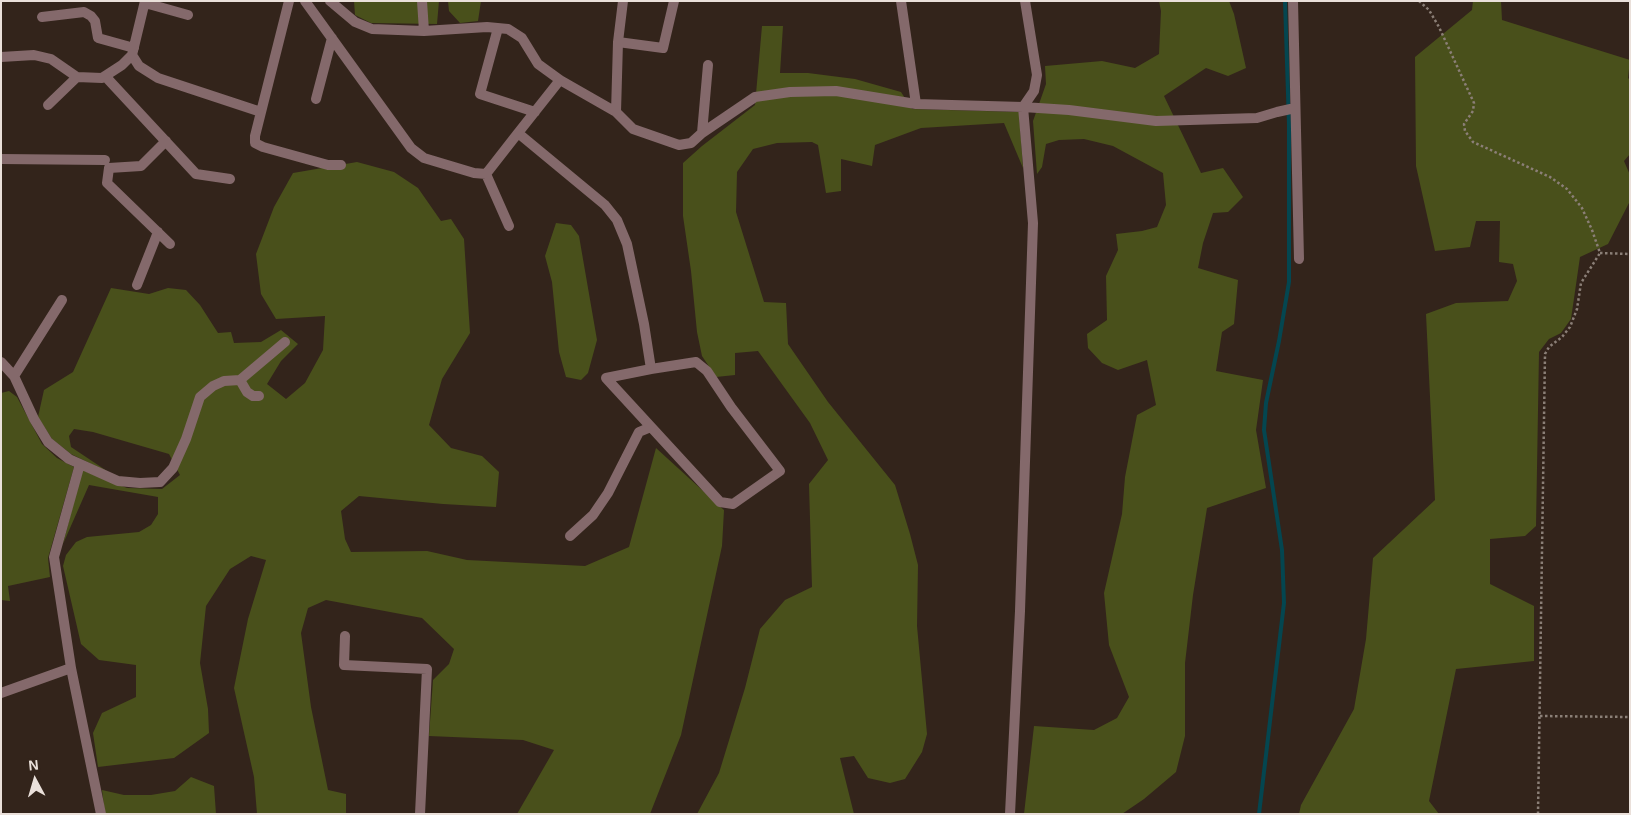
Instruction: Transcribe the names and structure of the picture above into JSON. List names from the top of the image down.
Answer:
{
  "north": "top"
}
